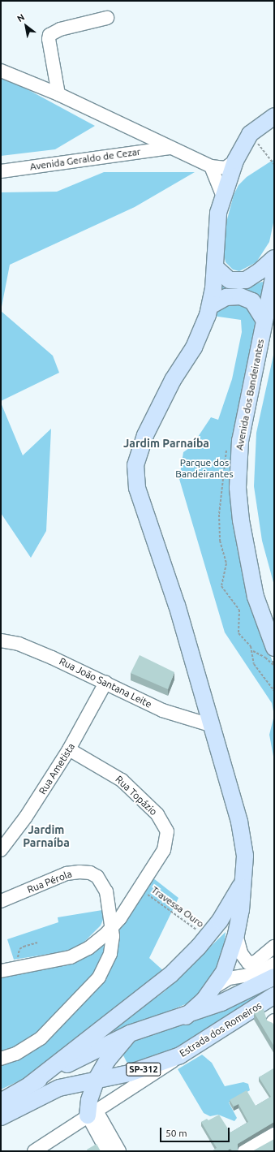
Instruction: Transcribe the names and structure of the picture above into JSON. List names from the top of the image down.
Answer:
{
  "streets": {
    "main road": ["Avenida dos Bandeirantes", "Estrada dos Romeiros", "SP-312"],
    "street": [
      "Avenida Geraldo de Cezar",
      "Rua João Santana Leite",
      "Rua Ametista",
      "Rua Topázio",
      "Rua Pérola"
    ],
    "path": ["Travessa Ouro"]
  },
  "crossings": [
    ["Rua João Santana Leite", "Rua Ametista"],
    ["Rua Ametista", "Rua Topázio"],
    ["Rua Topázio", "Rua Pérola"],
    ["Rua Topázio", "Travessa Ouro"]
  ],
  "districts": ["Jardim Parnaíba", "Jardim Parnaíba"],
  "parks": ["Parque dos Bandeirantes"],
  "scale_bar": "50 m",
  "north": "top left"
}
